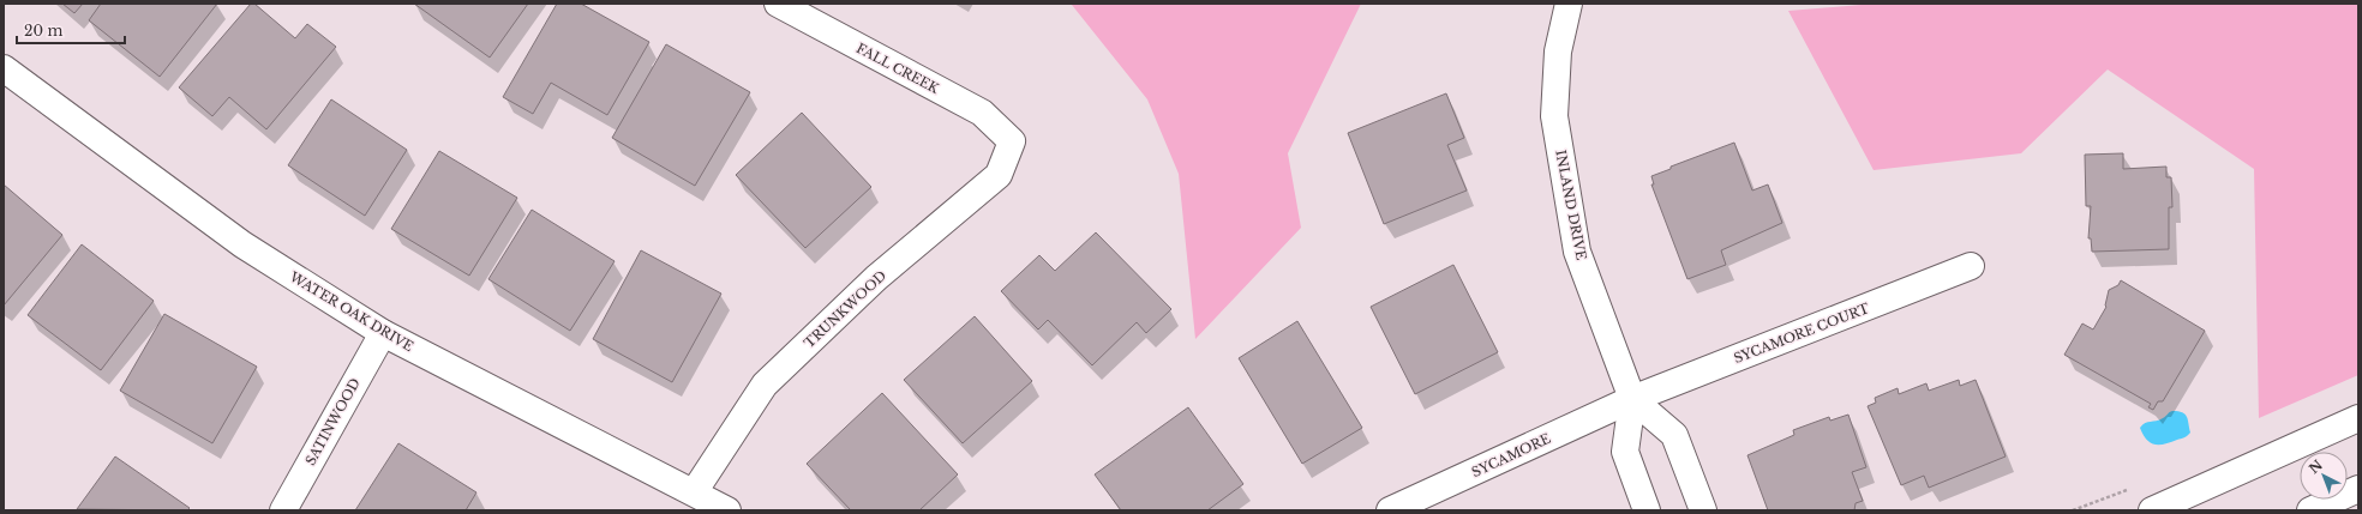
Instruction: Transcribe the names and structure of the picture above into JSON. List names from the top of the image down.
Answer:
{
  "streets": {
    "street": [
      "FALL CREEK",
      "INLAND DRIVE",
      "TRUNKWOOD",
      "WATER OAK DRIVE",
      "SYCAMORE COURT",
      "SATINWOOD",
      "SYCAMORE"
    ]
  },
  "crossings": [
    ["FALL CREEK", "TRUNKWOOD"],
    ["INLAND DRIVE", "SYCAMORE COURT"],
    ["INLAND DRIVE", "SYCAMORE"],
    ["TRUNKWOOD", "WATER OAK DRIVE"],
    ["WATER OAK DRIVE", "SATINWOOD"],
    ["SYCAMORE COURT", "SYCAMORE"]
  ],
  "scale_bar": "20 m",
  "north": "top left"
}
